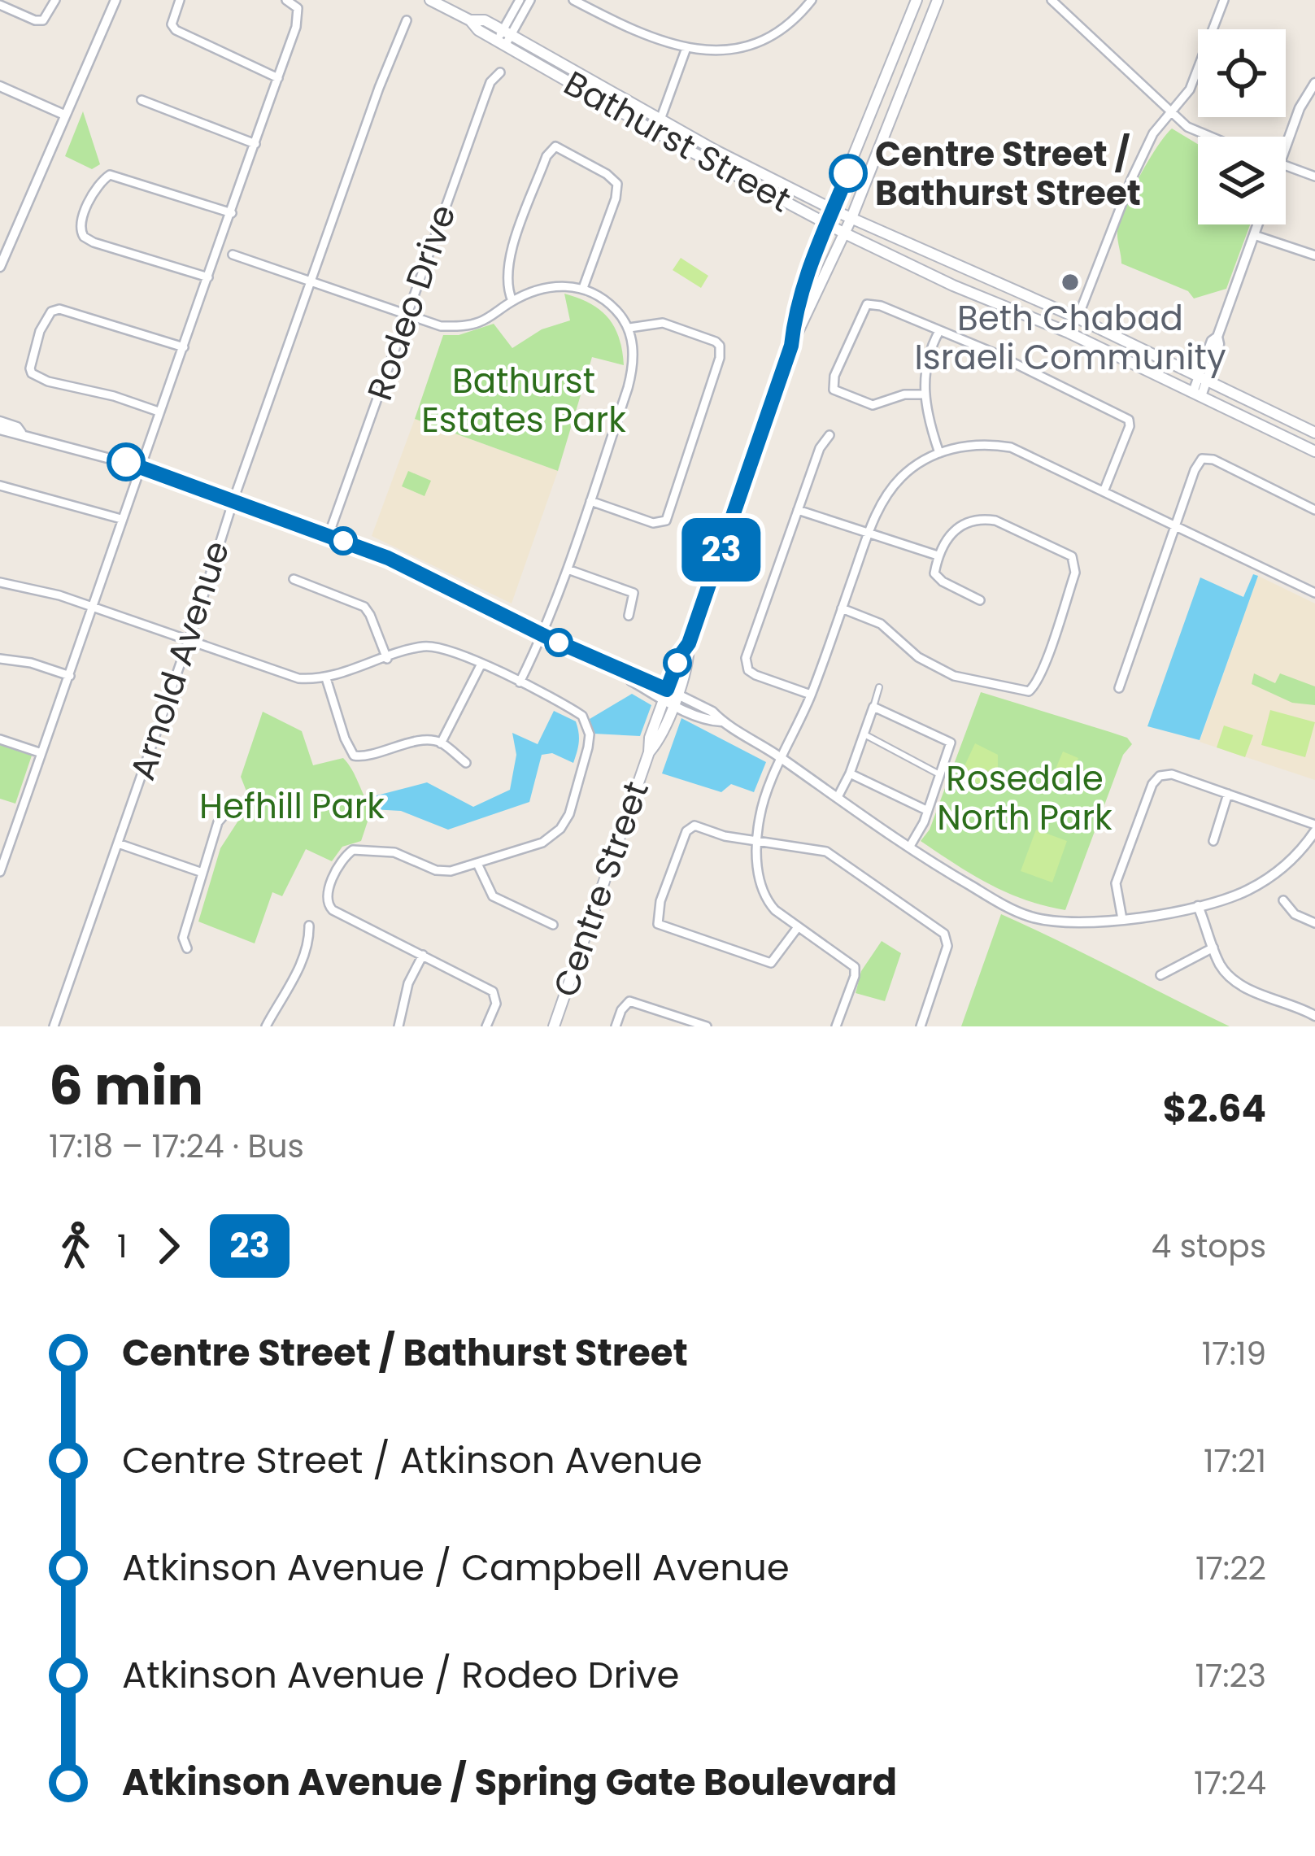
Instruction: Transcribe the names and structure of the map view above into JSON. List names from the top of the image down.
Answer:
{
  "streets": {
    "main road": ["Bathurst Street", "Centre Street"],
    "street": ["Rodeo Drive", "Arnold Avenue"]
  },
  "crossings": [
    ["Bathurst Street", "Centre Street"]
  ],
  "parks": ["Bathurst Estates Park", "Rosedale North Park", "Hefhill Park"],
  "places": ["Centre Street / Bathurst Street", "Beth Chabad Israeli Community"],
  "lines": ["bus line 23"],
  "page": {
    "on_map": "23",
    "heading": ["6 min", "17:18 – 17:24 · Bus", "$2.64"],
    "legs": ["1", "23", "4 stops"],
    "list": [
      {
        "name": "Centre Street / Bathurst Street",
        "value": "17:19"
      },
      {
        "name": "Centre Street / Atkinson Avenue",
        "value": "17:21"
      },
      {
        "name": "Atkinson Avenue / Campbell Avenue",
        "value": "17:22"
      },
      {
        "name": "Atkinson Avenue / Rodeo Drive",
        "value": "17:23"
      },
      {
        "name": "Atkinson Avenue / Spring Gate Boulevard",
        "value": "17:24"
      }
    ]
  }
}
